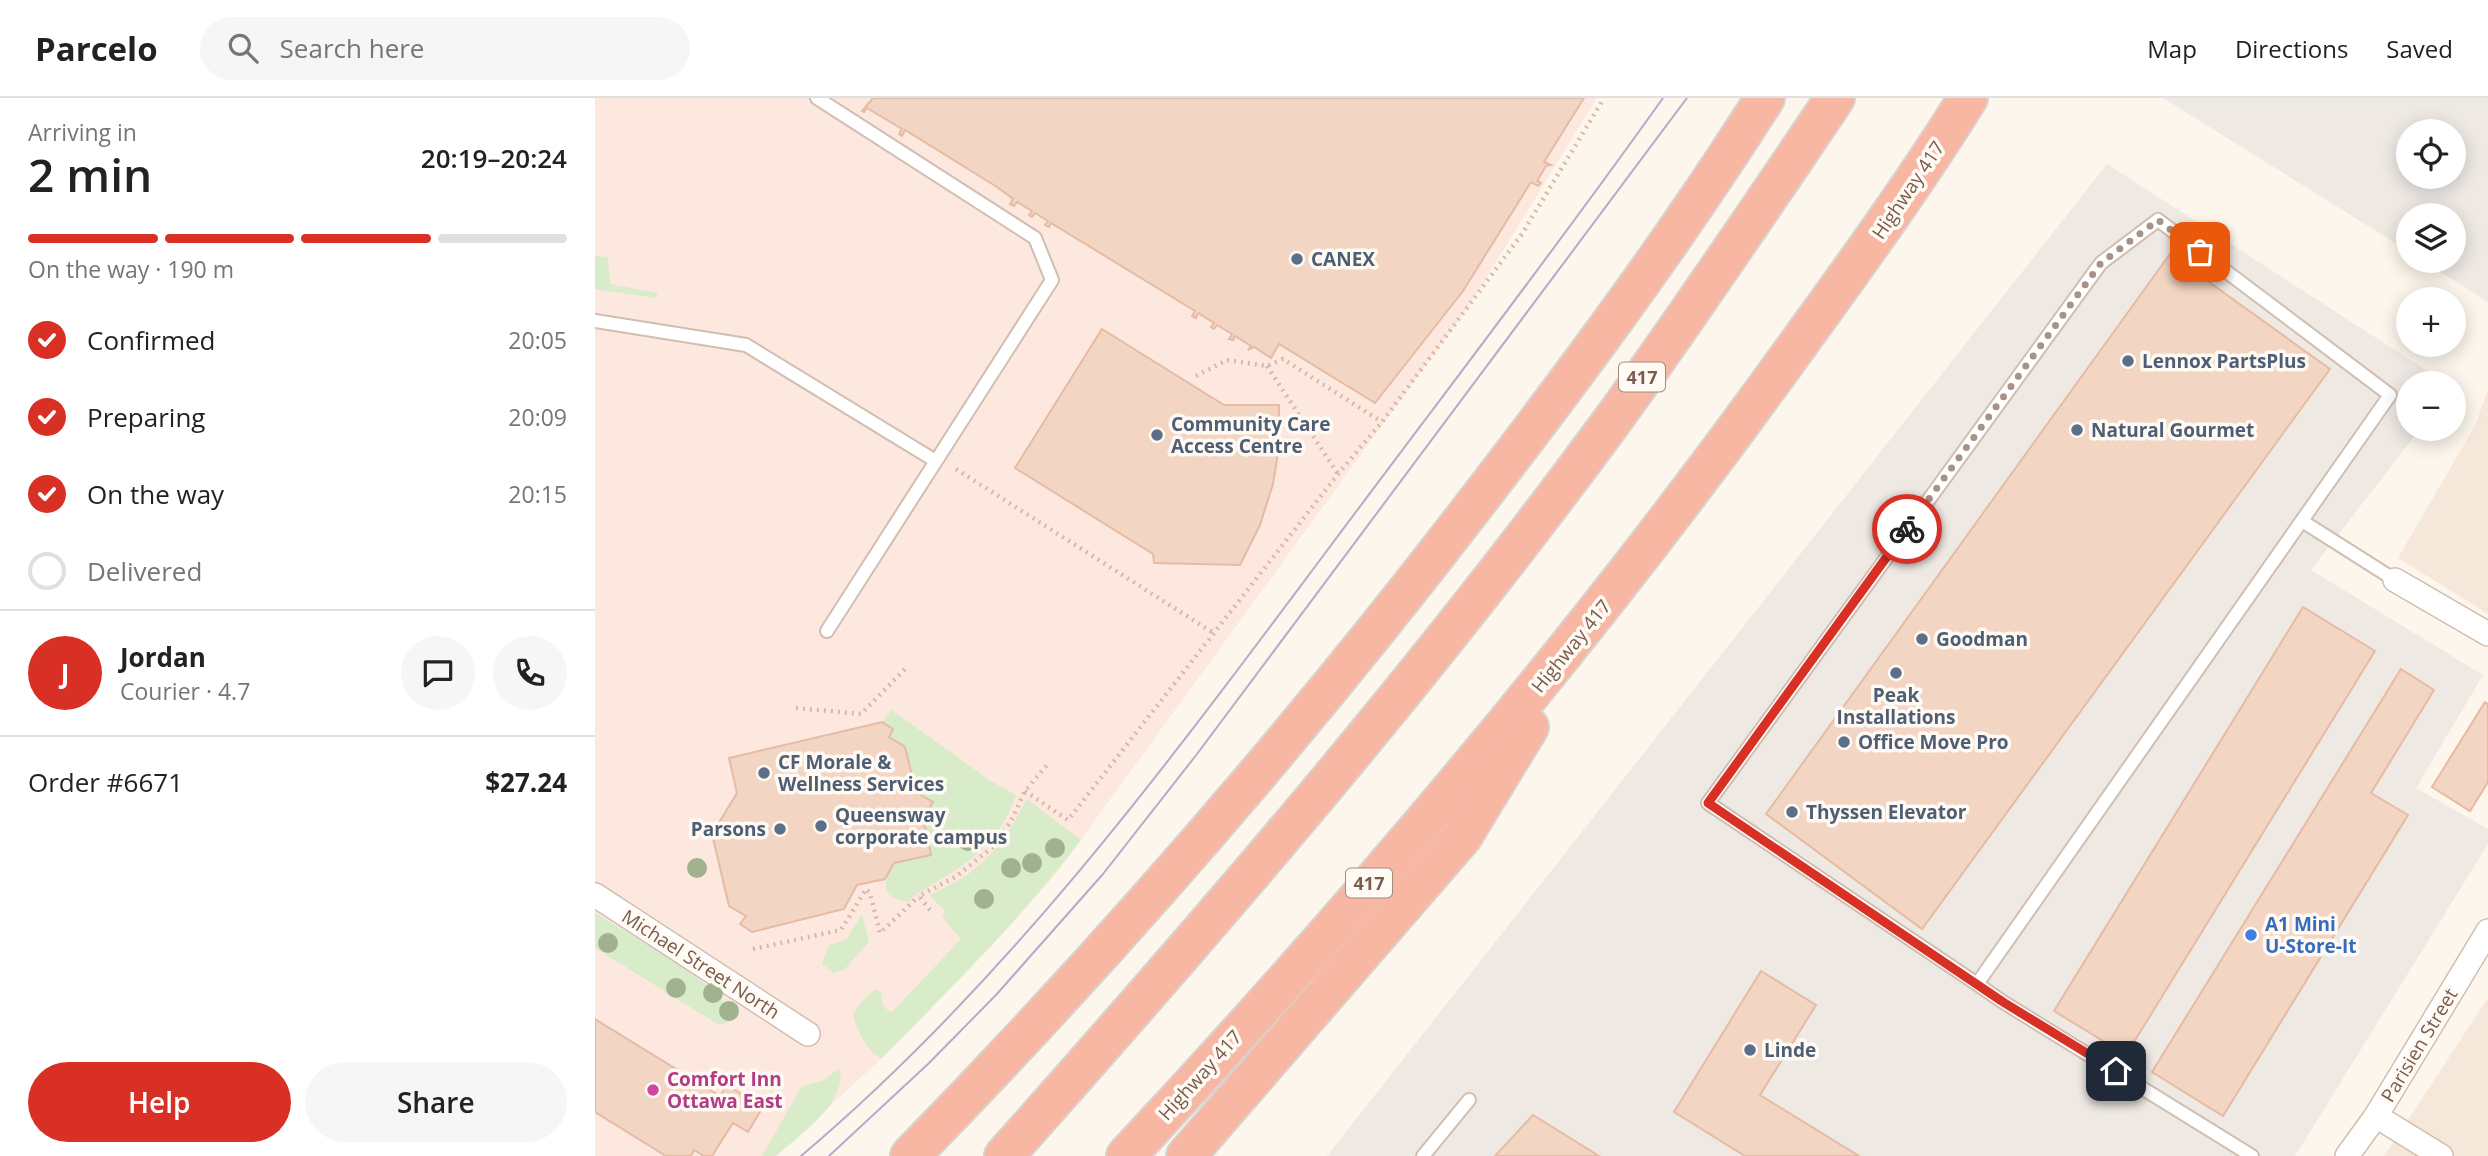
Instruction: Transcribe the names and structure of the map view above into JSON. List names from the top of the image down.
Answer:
{
  "streets": {
    "highway": ["Highway 417", "417"],
    "street": ["Michael Street North", "Parisien Street"]
  },
  "places": [
    "CANEX",
    "Lennox PartsPlus",
    "Natural Gourmet",
    "Community Care Access Centre",
    "Goodman",
    "Peak Installations",
    "Office Move Pro",
    "CF Morale & Wellness Services",
    "Thyssen Elevator",
    "Queensway corporate campus",
    "Parsons",
    "A1 Mini U-Store-It",
    "Linde",
    "Comfort Inn Ottawa East"
  ],
  "page": {
    "header": "Parcelo",
    "search": "Search here",
    "nav": ["Map", "Directions", "Saved"],
    "heading": ["2 min", "Arriving in", "20:19–20:24"],
    "panel": [
      "Jordan",
      "Courier · 4.7",
      "Order #6671",
      "$27.24"
    ],
    "map_buttons": ["+", "−"],
    "bar": "On the way · 190 m",
    "list": [
      ["Confirmed", "20:05"],
      ["Preparing", "20:09"],
      ["On the way", "20:15"],
      "Delivered"
    ],
    "round": "J",
    "buttons": ["Help", "Share"]
  }
}
